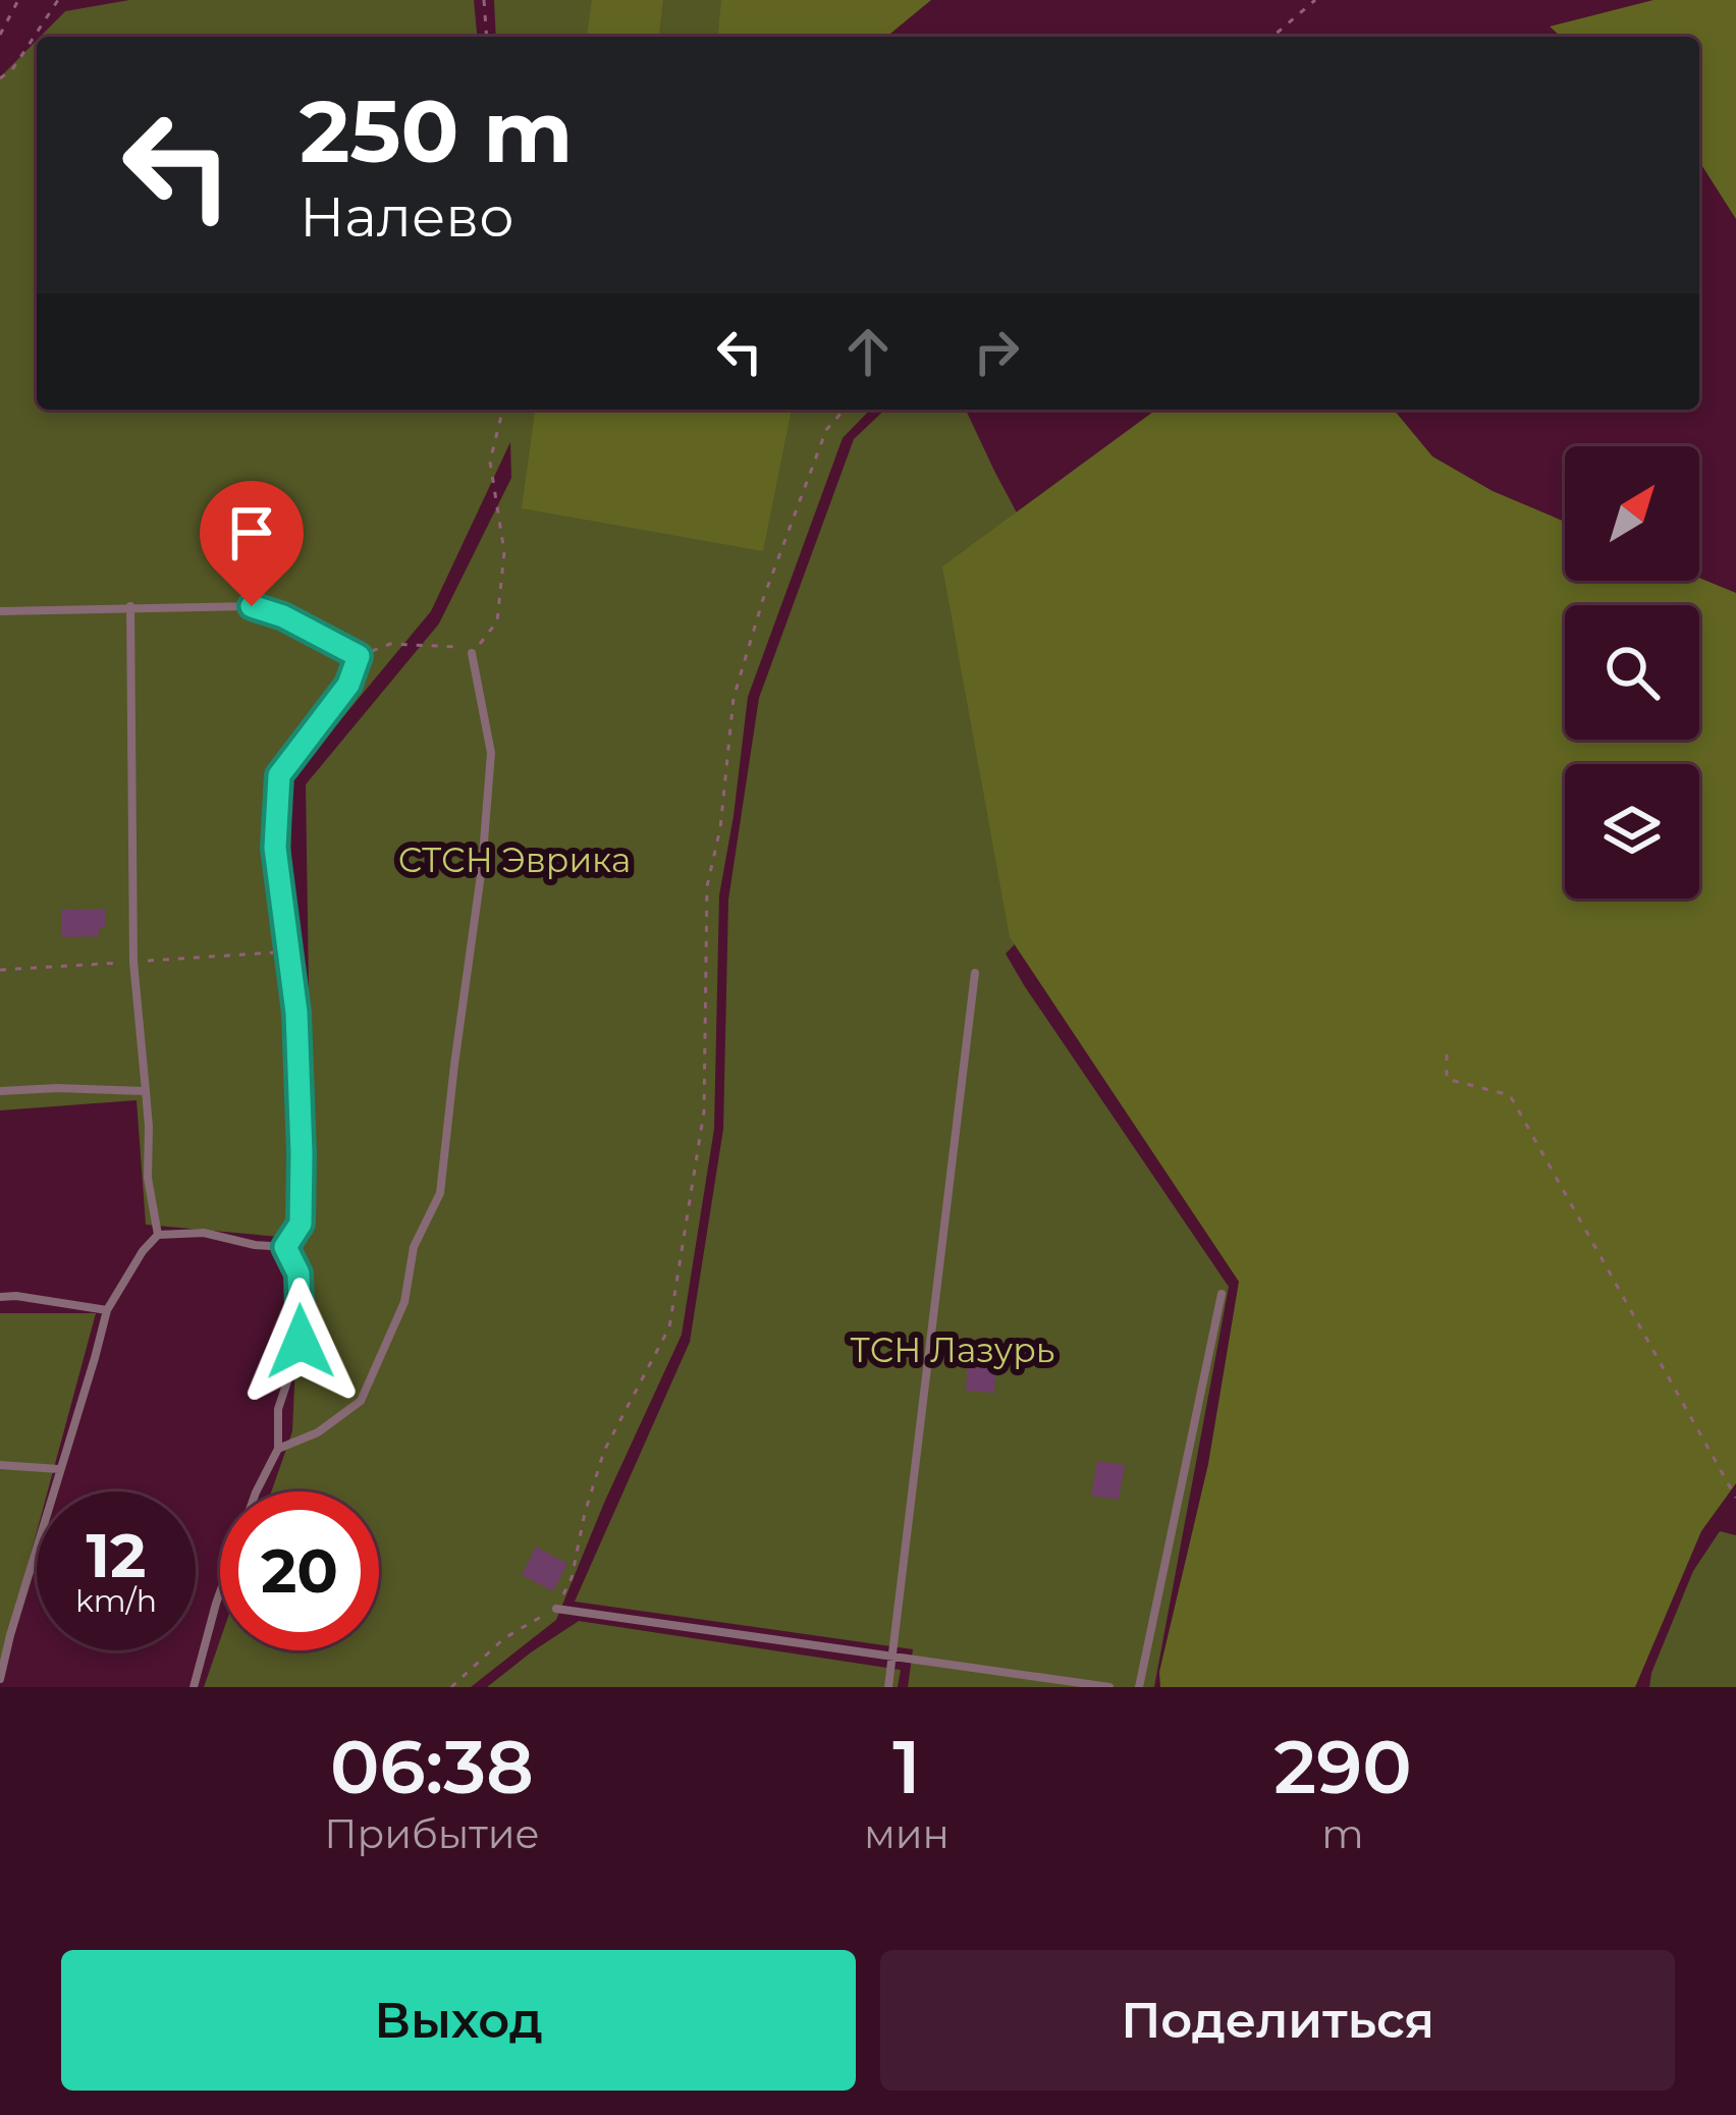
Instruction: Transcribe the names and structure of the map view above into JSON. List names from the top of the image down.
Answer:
{
  "parks": ["СТСН Эврика", "ТСН Лазурь"],
  "north": "top right",
  "page": {
    "turn": ["250 m", "Налево"],
    "speed": "12 km/h",
    "limit": "20",
    "eta": [
      "06:38",
      "Прибытие",
      "1",
      "мин",
      "290",
      "m"
    ],
    "buttons": ["Выход", "Поделиться"]
  }
}
